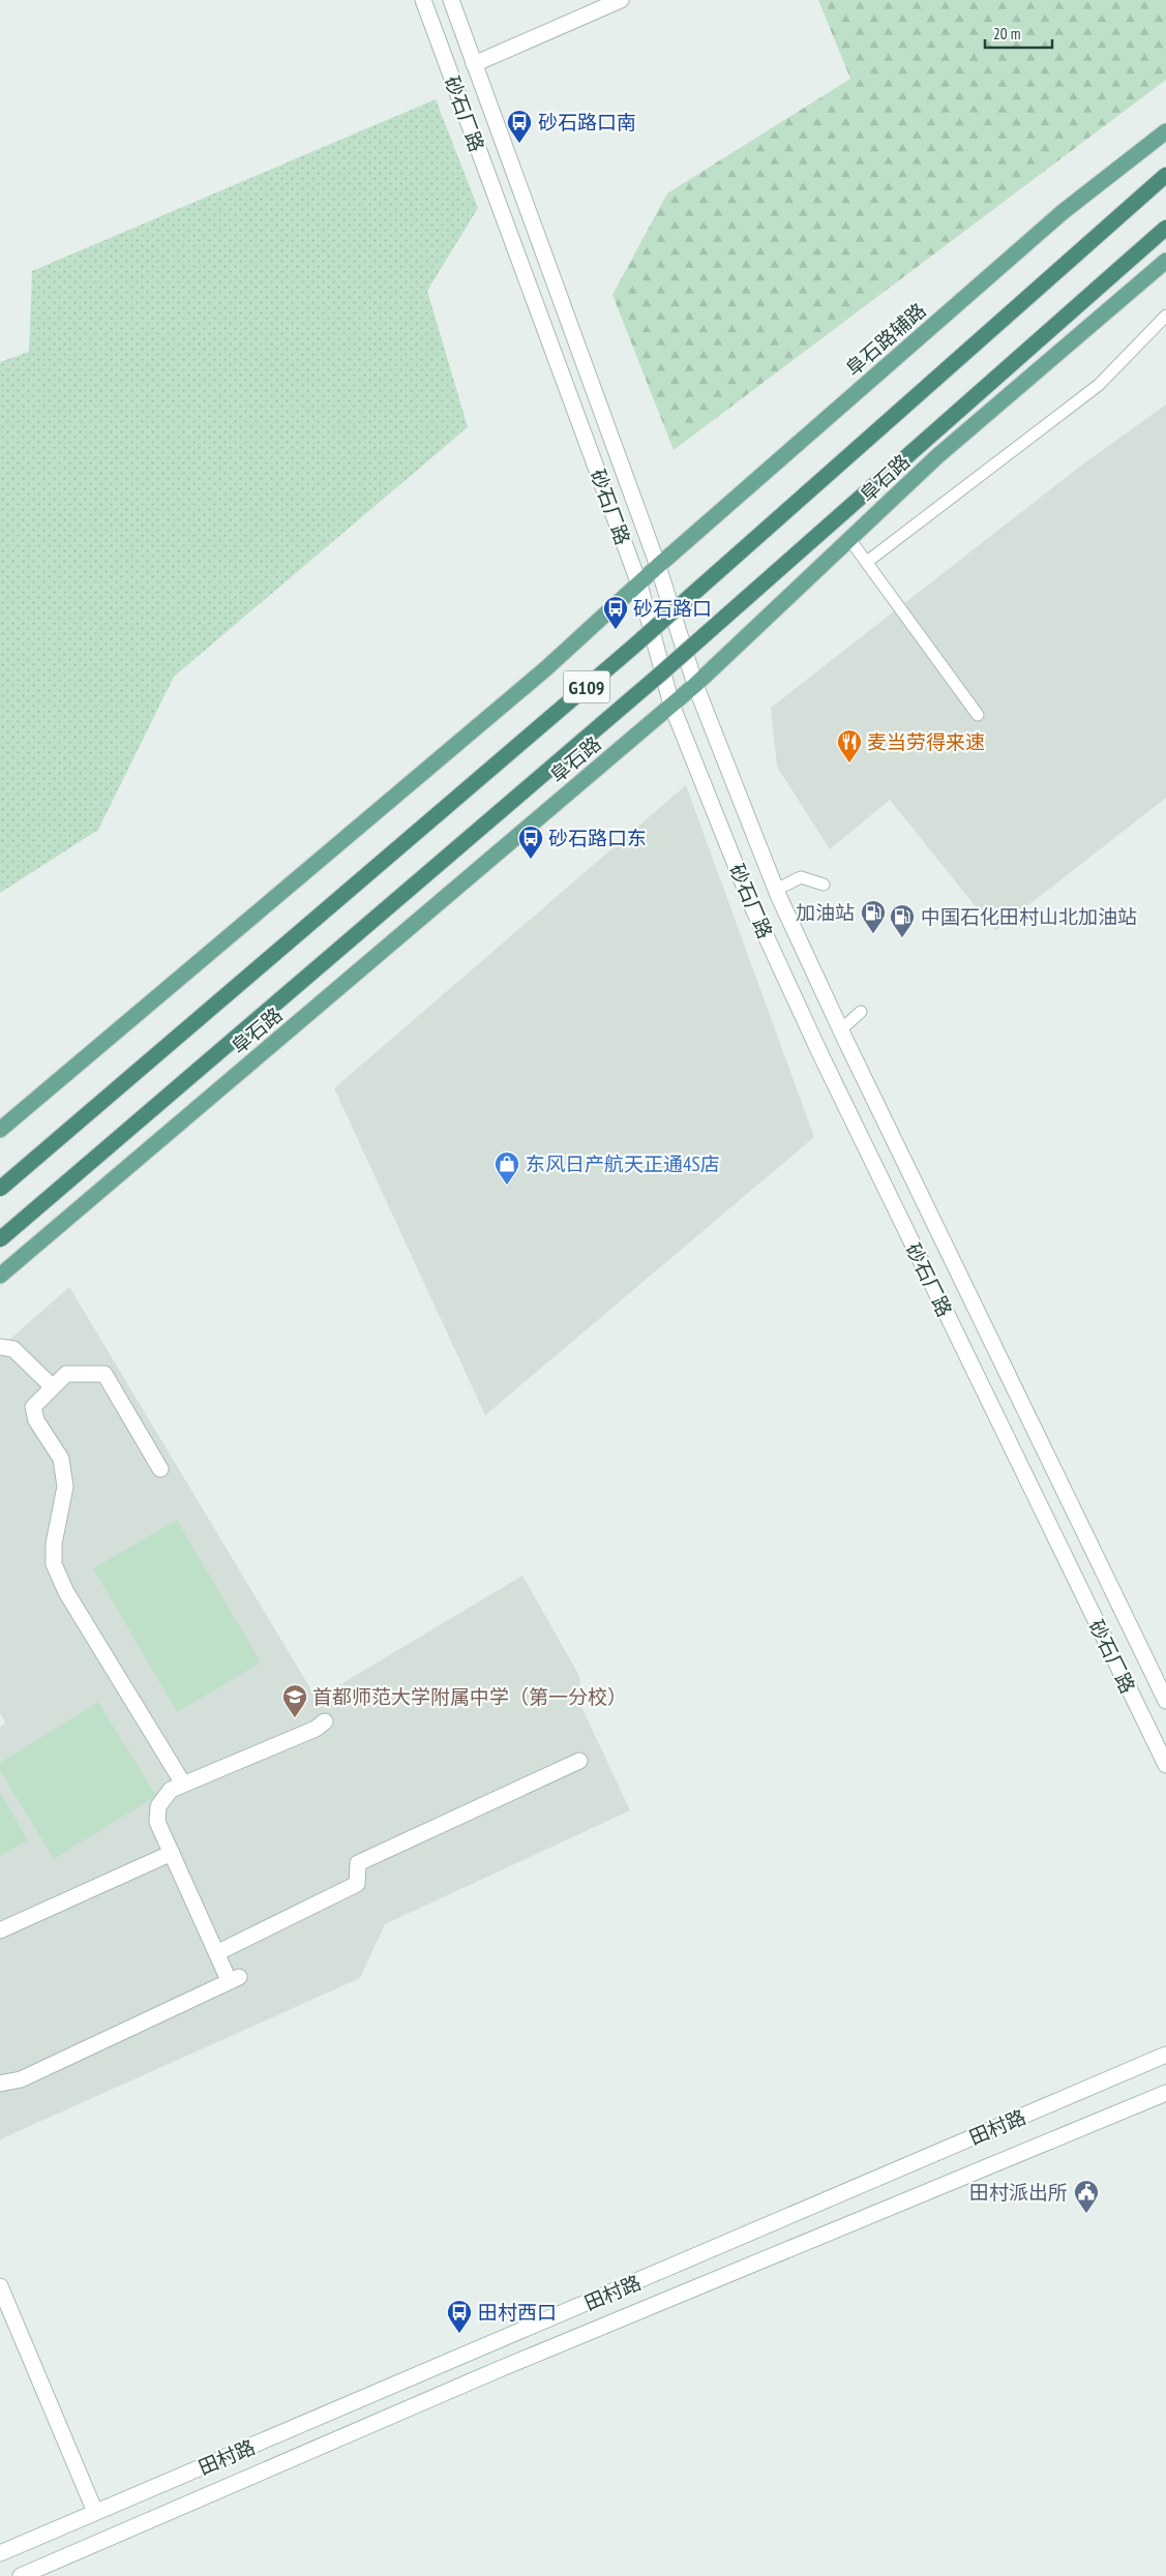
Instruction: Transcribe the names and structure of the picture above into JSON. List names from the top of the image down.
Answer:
{
  "streets": {
    "highway": ["阜石路", "G109"],
    "main road": ["阜石路辅路"],
    "street": ["砂石厂路", "田村路"]
  },
  "crossings": [
    ["砂石厂路", "阜石路辅路"],
    ["砂石厂路", "阜石路"]
  ],
  "places": {
    "bus stop": [
      "砂石路口南",
      "砂石路口",
      "砂石路口东",
      "田村西口"
    ],
    "restaurant": ["麦当劳得来速"],
    "fuel station": ["加油站", "中国石化田村山北加油站"],
    "shop": ["东风日产航天正通4S店"],
    "school or university": ["首都师范大学附属中学（第一分校）"],
    "public building": ["田村派出所"]
  },
  "scale_bar": "20 m"
}
